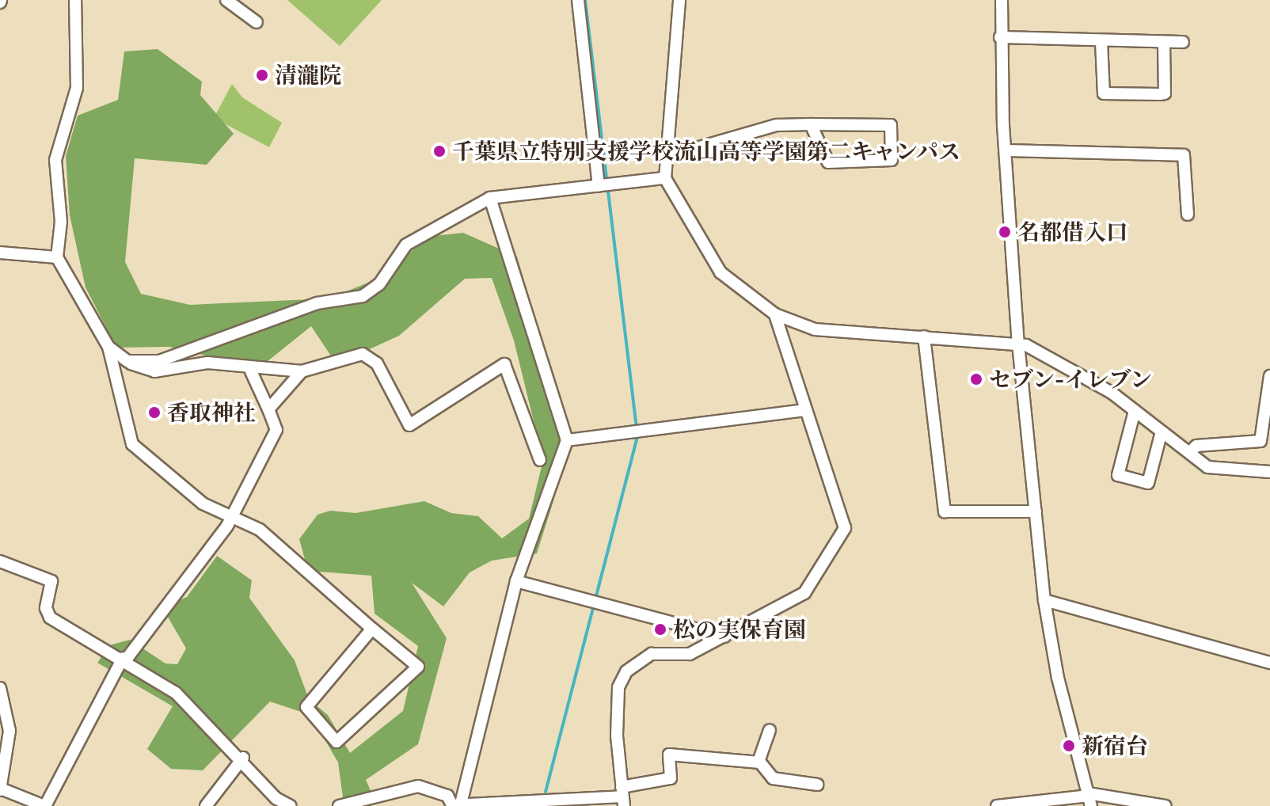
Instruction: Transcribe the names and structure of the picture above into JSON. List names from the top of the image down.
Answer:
{
  "places": [
    "清瀧院",
    "千葉県立特別支援学校流山高等学園第二キャンパス",
    "名都借入口",
    "セブン-イレブン",
    "香取神社",
    "松の実保育園",
    "新宿台"
  ]
}
